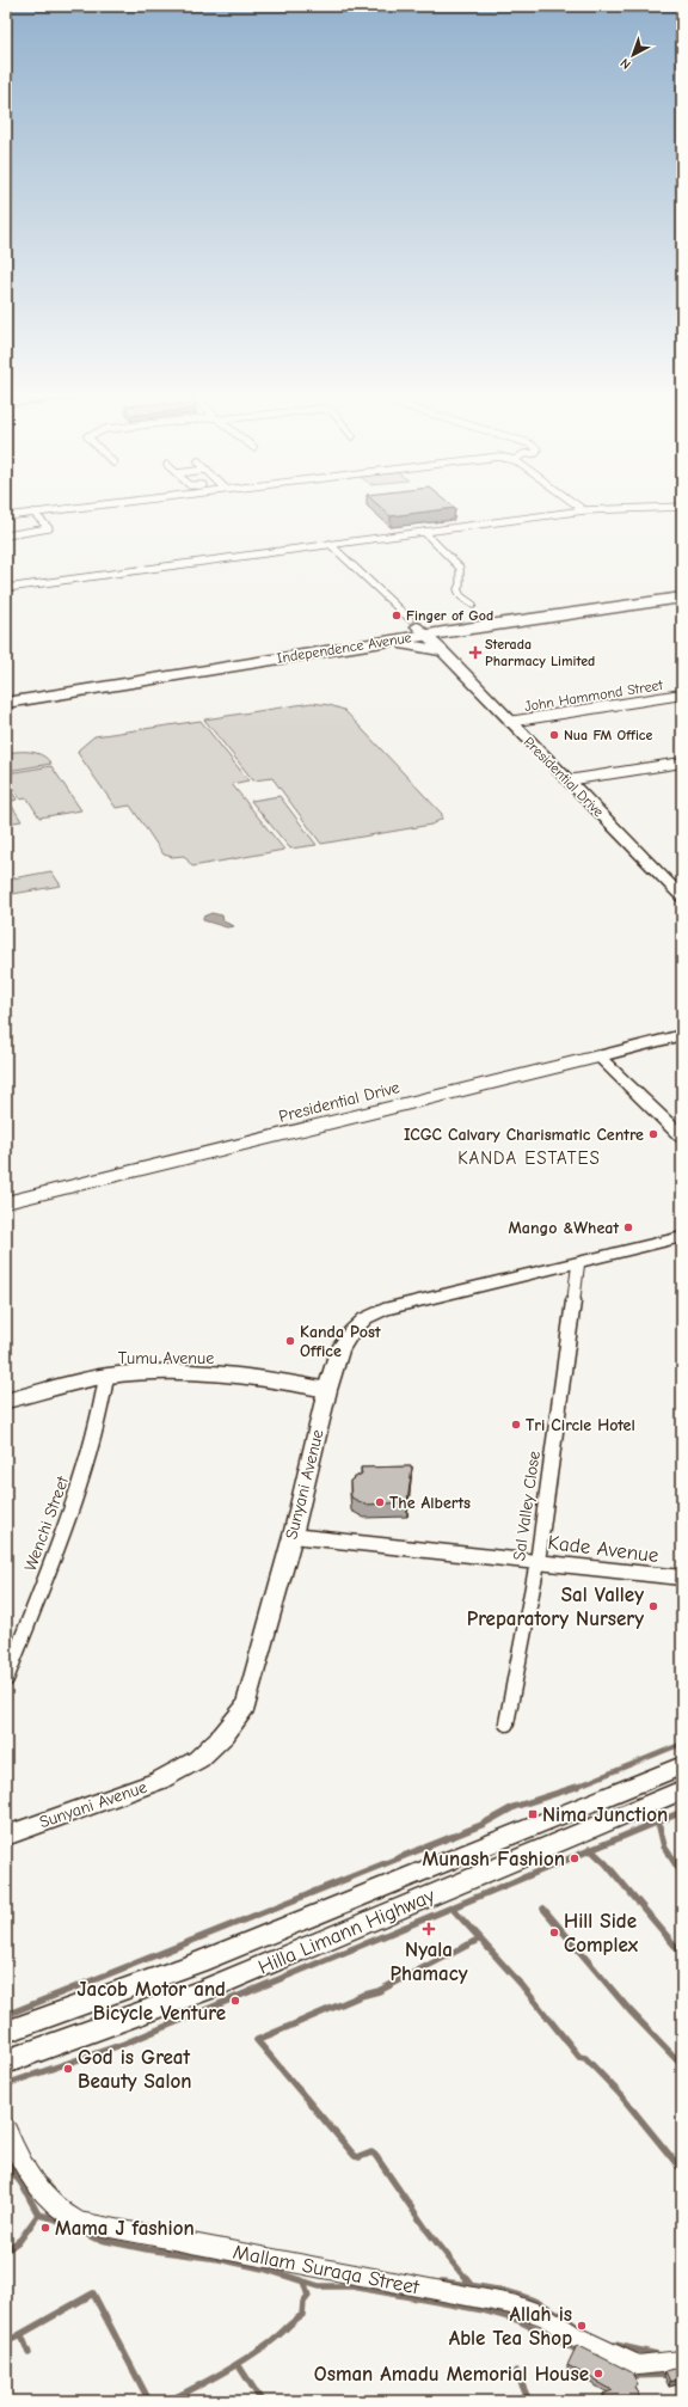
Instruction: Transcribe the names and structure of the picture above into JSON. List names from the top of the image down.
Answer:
{
  "streets": {
    "highway": ["Independence Avenue"],
    "street": [
      "John Hammond Street",
      "Presidential Drive",
      "Tumu Avenue",
      "Sunyani Avenue",
      "Sal Valley Close",
      "Wenchi Street",
      "Kade Avenue",
      "Hilla Limann Highway",
      "Mallam Suraqa Street"
    ]
  },
  "crossings": [
    ["Independence Avenue", "Presidential Drive"],
    ["John Hammond Street", "Presidential Drive"],
    ["Tumu Avenue", "Sunyani Avenue"],
    ["Tumu Avenue", "Wenchi Street"],
    ["Sunyani Avenue", "Sal Valley Close"],
    ["Sunyani Avenue", "Kade Avenue"],
    ["Sal Valley Close", "Kade Avenue"]
  ],
  "districts": ["KANDA ESTATES"],
  "places": {
    "other": [
      "Finger of God",
      "Nua FM Office",
      "ICGC Calvary Charismatic Centre",
      "Mango &Wheat",
      "Kanda Post Office",
      "Tri Circle Hotel",
      "The Alberts",
      "Sal Valley Preparatory Nursery",
      "Munash Fashion",
      "Hill Side Complex",
      "Jacob Motor and Bicycle Venture",
      "God is Great Beauty Salon",
      "Mama J fashion",
      "Allah is Able Tea Shop",
      "Osman Amadu Memorial House"
    ],
    "health": ["Sterada Pharmacy Limited", "Nyala Phamacy"],
    "transit": ["Nima Junction"]
  },
  "north": "bottom left"
}
